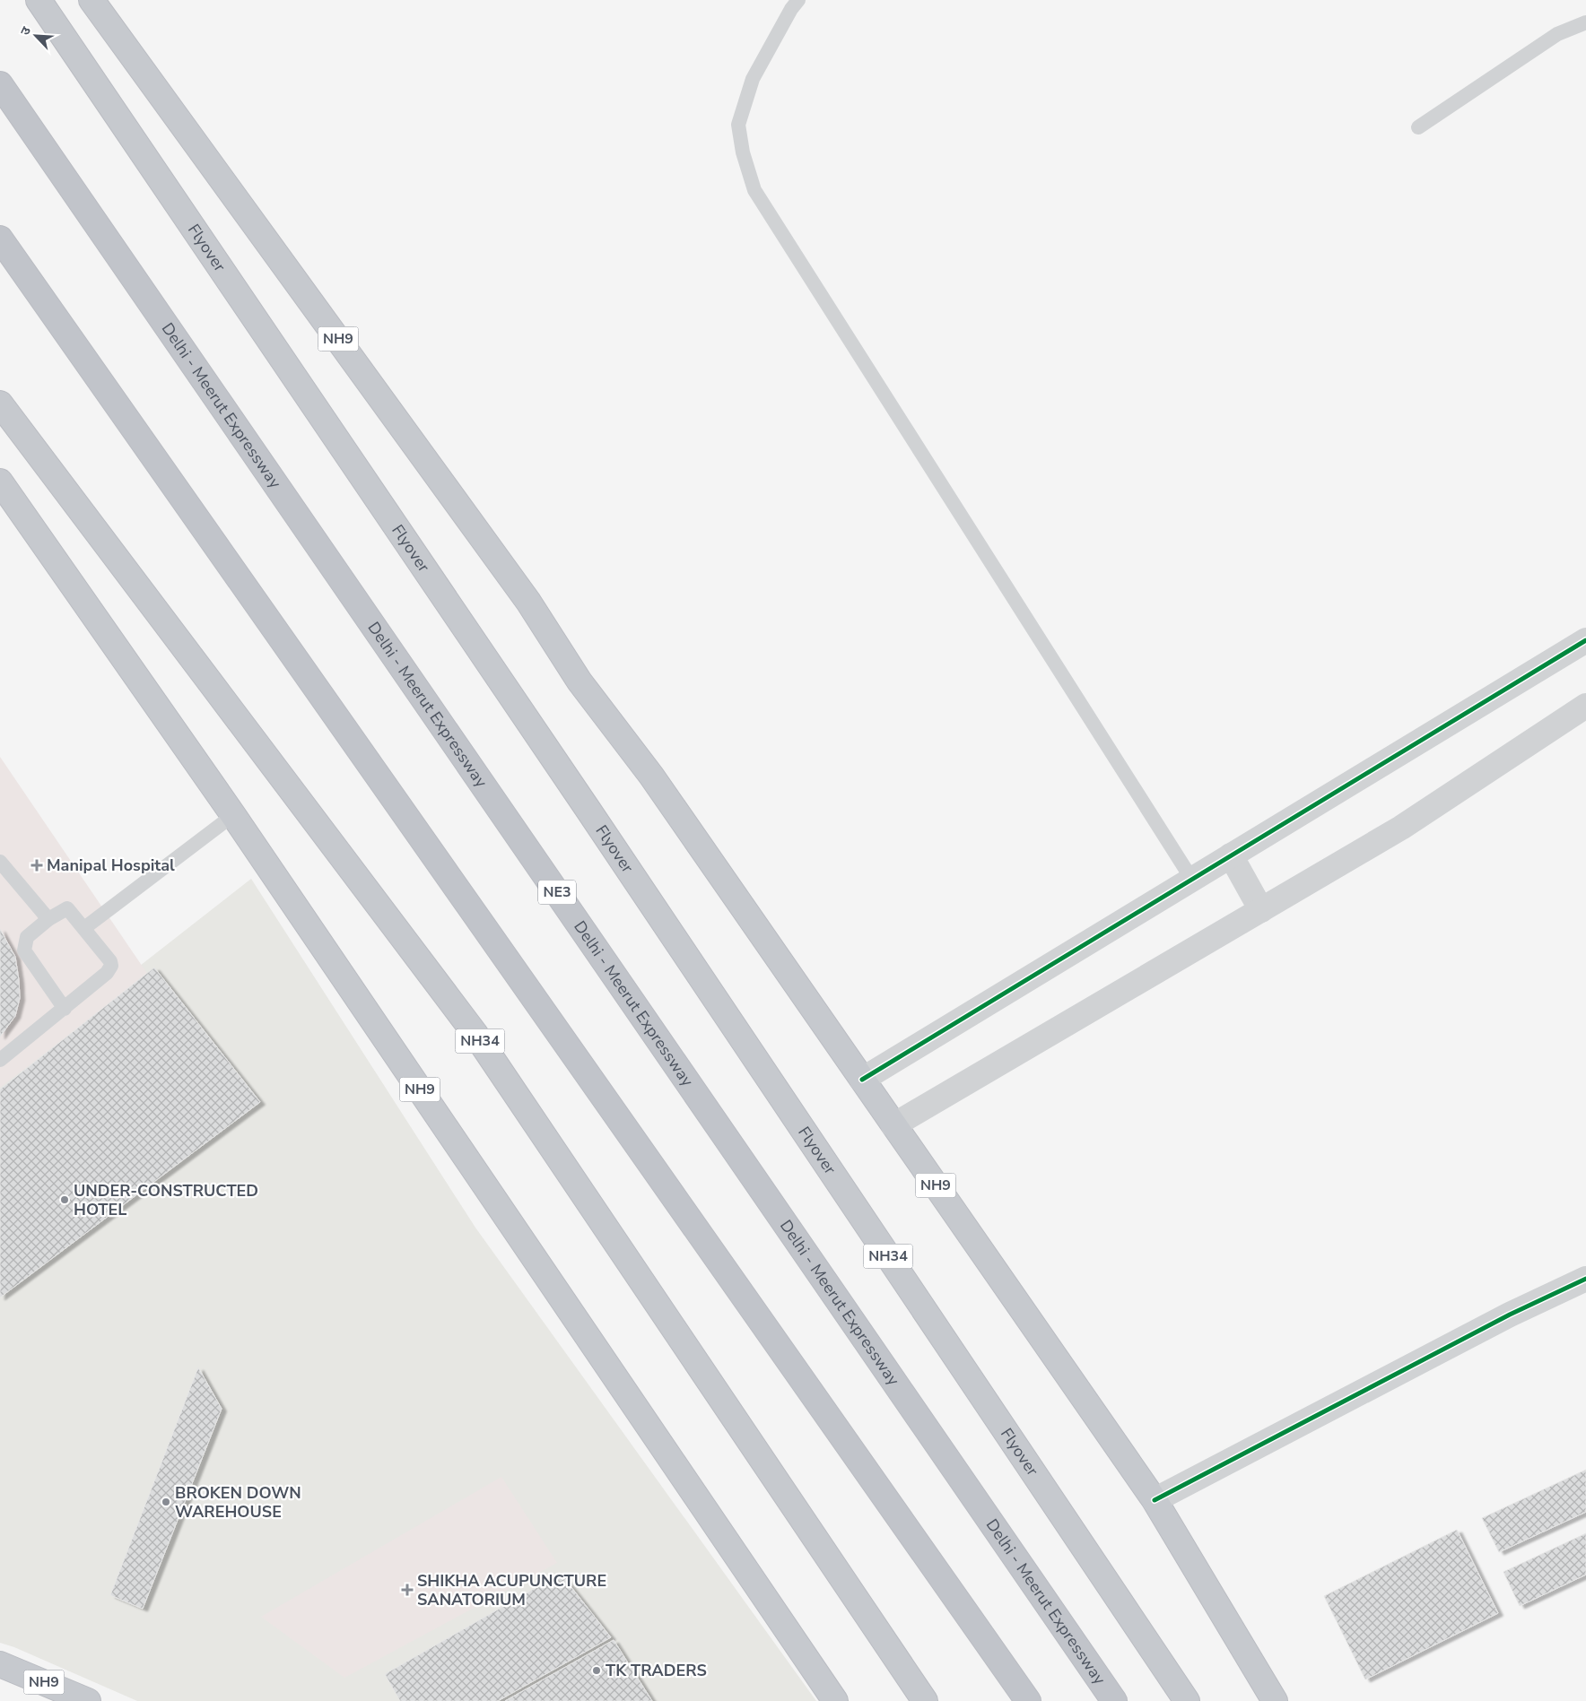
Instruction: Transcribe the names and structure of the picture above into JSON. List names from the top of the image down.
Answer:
{
  "streets": {
    "highway": [
      "Flyover",
      "NH9",
      "Delhi - Meerut Expressway",
      "NE3",
      "NH34"
    ]
  },
  "places": {
    "health": ["Manipal Hospital", "SHIKHA ACUPUNCTURE SANATORIUM"],
    "other": ["UNDER-CONSTRUCTED HOTEL", "BROKEN DOWN WAREHOUSE", "TK TRADERS"]
  },
  "north": "top left"
}
